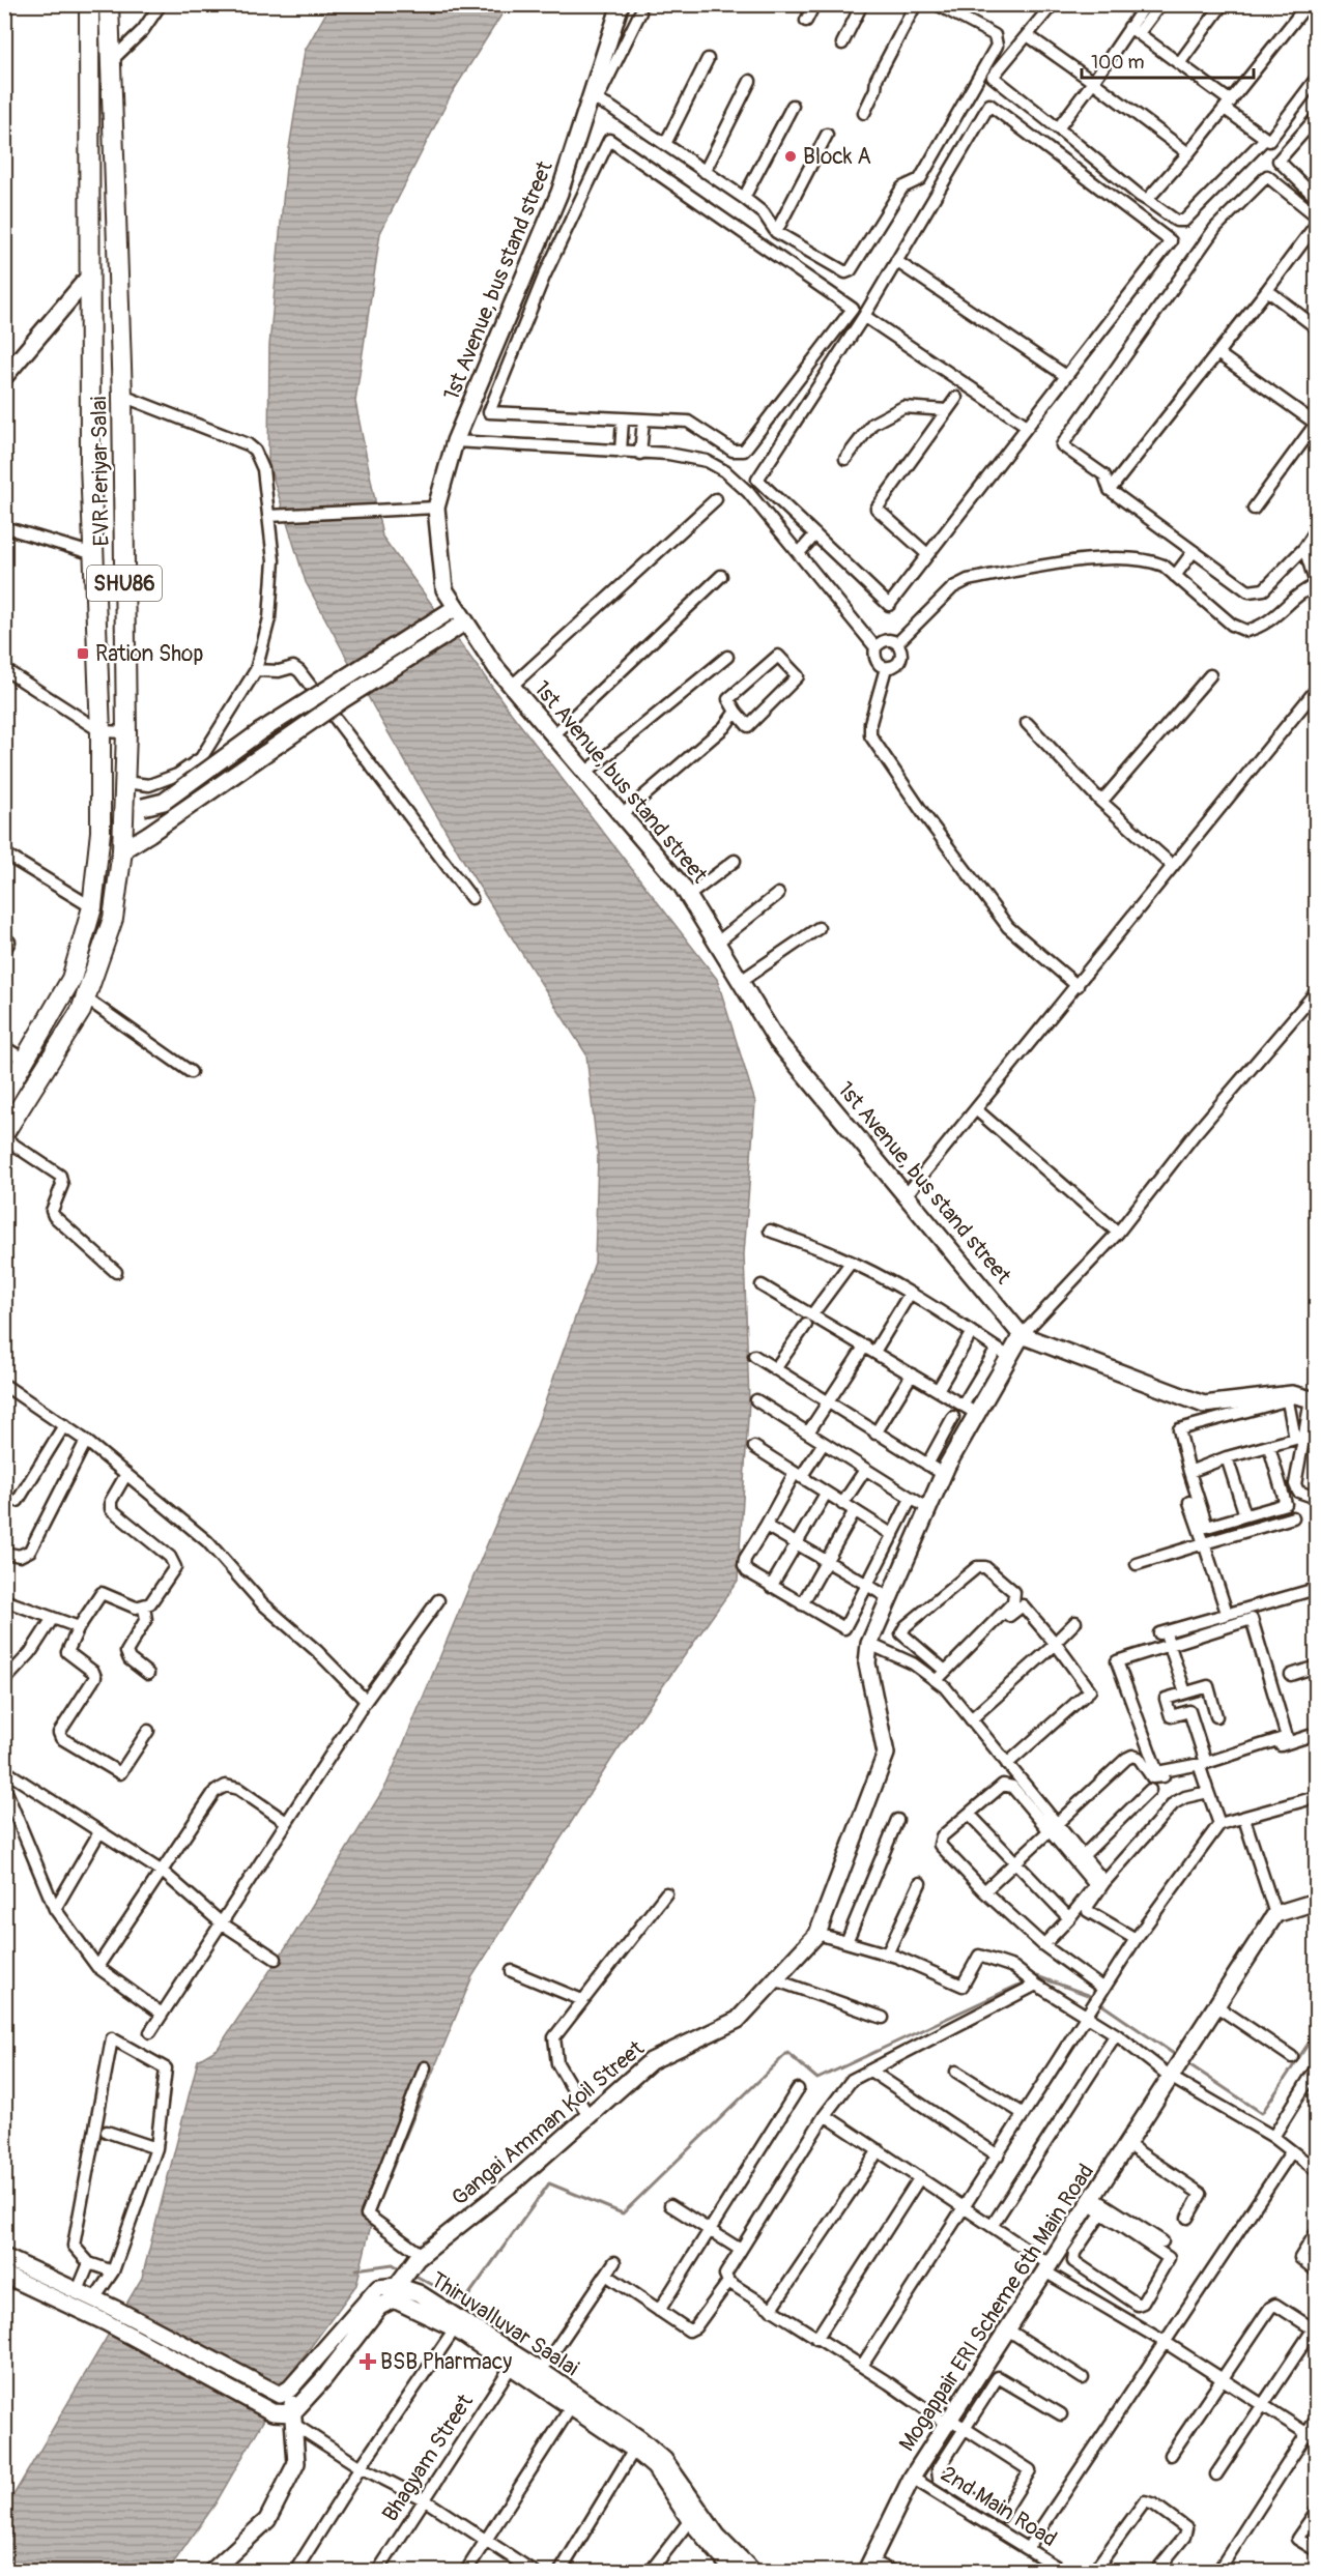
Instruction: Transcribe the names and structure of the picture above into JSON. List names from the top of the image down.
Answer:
{
  "streets": {
    "main road": ["EVR Periyar Salai", "SHU86"],
    "street": [
      "1st Avenue, bus stand street",
      "Gangai Amman Koil Street",
      "Mogappair ERI Scheme 6th Main Road",
      "Thiruvalluvar Saalai",
      "Bhagyam Street",
      "2nd Main Road"
    ]
  },
  "crossings": [
    ["1st Avenue, bus stand street", "Gangai Amman Koil Street"],
    ["Gangai Amman Koil Street", "Thiruvalluvar Saalai"],
    ["Mogappair ERI Scheme 6th Main Road", "2nd Main Road"],
    ["Thiruvalluvar Saalai", "Bhagyam Street"]
  ],
  "places": {
    "other": ["Block A"],
    "transit": ["Ration Shop"],
    "health": ["BSB Pharmacy"]
  },
  "scale_bar": "100 m"
}
